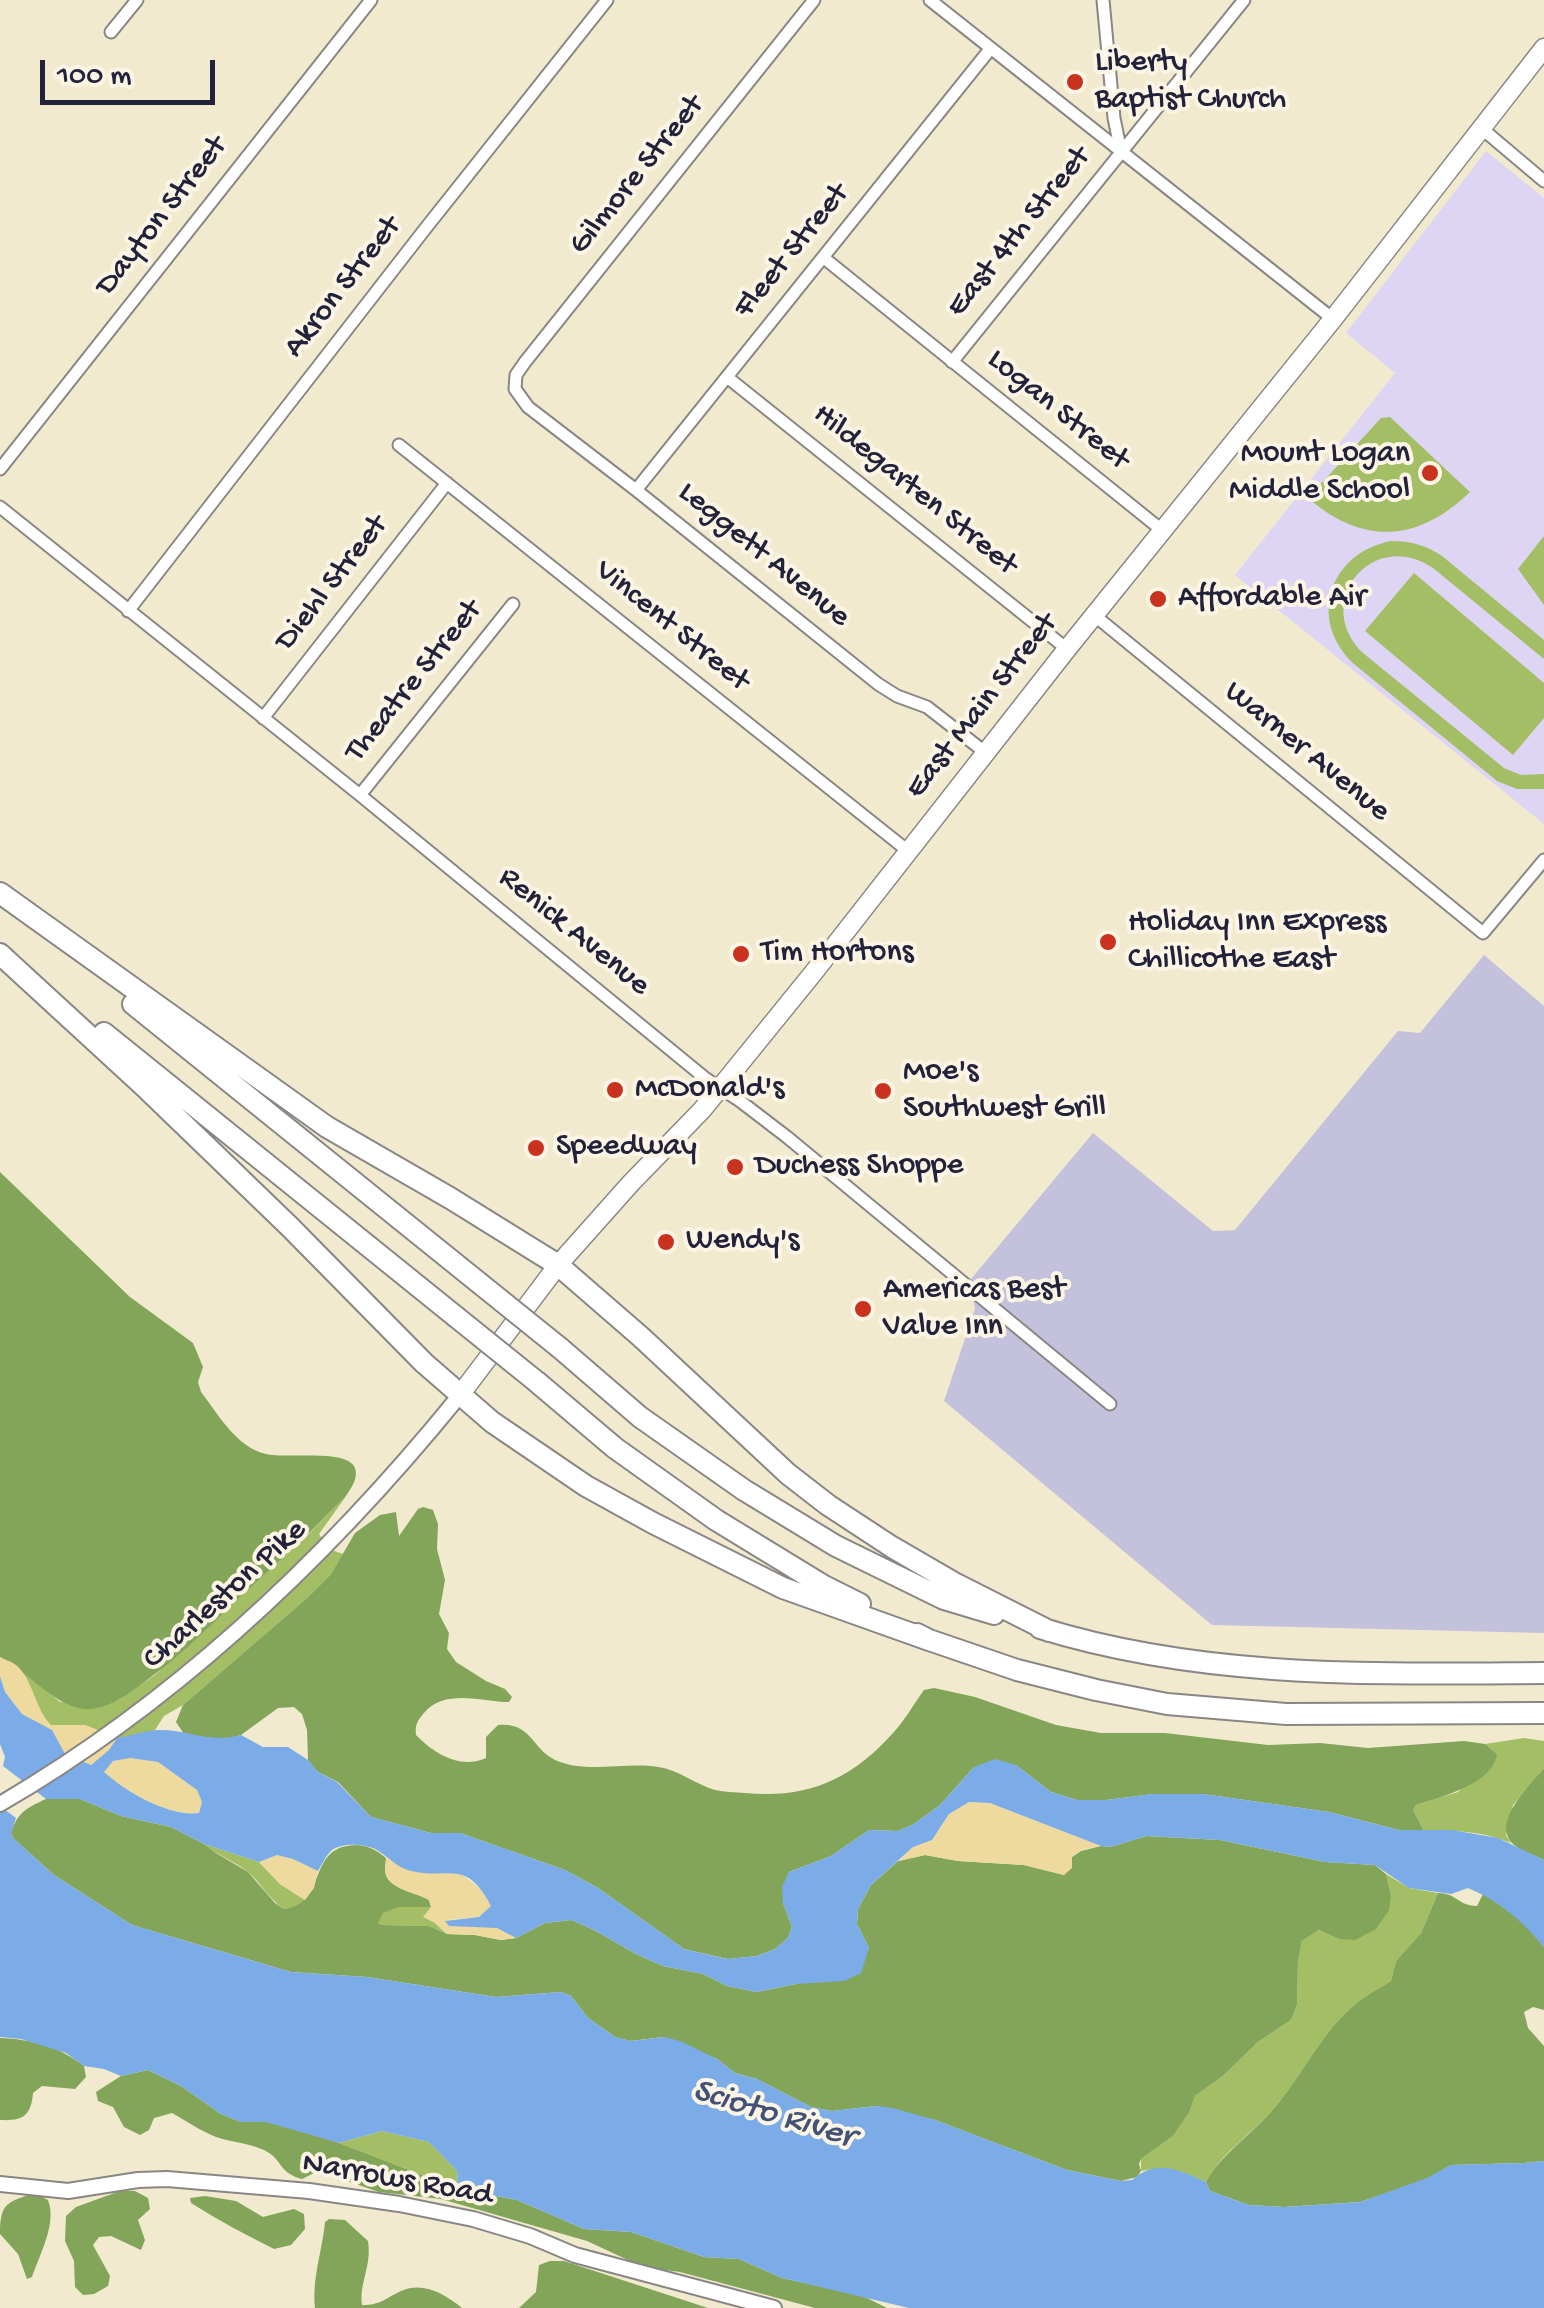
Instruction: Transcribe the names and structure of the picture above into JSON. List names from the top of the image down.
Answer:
{
  "streets": {
    "main road": ["East Main Street"],
    "street": [
      "Gilmore Street",
      "Dayton Street",
      "East 4th Street",
      "Fleet Street",
      "Akron Street",
      "Logan Street",
      "Hildegarten Street",
      "Leggett Avenue",
      "Diehl Street",
      "Vincent Street",
      "Theatre Street",
      "Warner Avenue",
      "Renick Avenue",
      "Charleston Pike",
      "Narrows Road"
    ]
  },
  "crossings": [
    ["Gilmore Street", "Leggett Avenue"],
    ["East 4th Street", "Logan Street"],
    ["Fleet Street", "Logan Street"],
    ["Fleet Street", "Hildegarten Street"],
    ["Fleet Street", "Leggett Avenue"],
    ["Akron Street", "Renick Avenue"],
    ["Logan Street", "East Main Street"],
    ["Hildegarten Street", "East Main Street"],
    ["Leggett Avenue", "East Main Street"],
    ["Diehl Street", "Vincent Street"],
    ["Diehl Street", "Renick Avenue"],
    ["Vincent Street", "East Main Street"],
    ["Theatre Street", "Renick Avenue"],
    ["East Main Street", "Warner Avenue"],
    ["East Main Street", "Renick Avenue"],
    ["East Main Street", "Charleston Pike"]
  ],
  "water": ["Scioto River"],
  "places": [
    "Liberty Baptist Church",
    "Mount Logan Middle School",
    "Affordable Air",
    "Holiday Inn Express Chillicothe East",
    "Tim Hortons",
    "McDonald's",
    "Moe's Southwest Grill",
    "Speedway",
    "Duchess Shoppe",
    "Wendy's",
    "Americas Best Value Inn"
  ],
  "scale_bar": "100 m"
}
